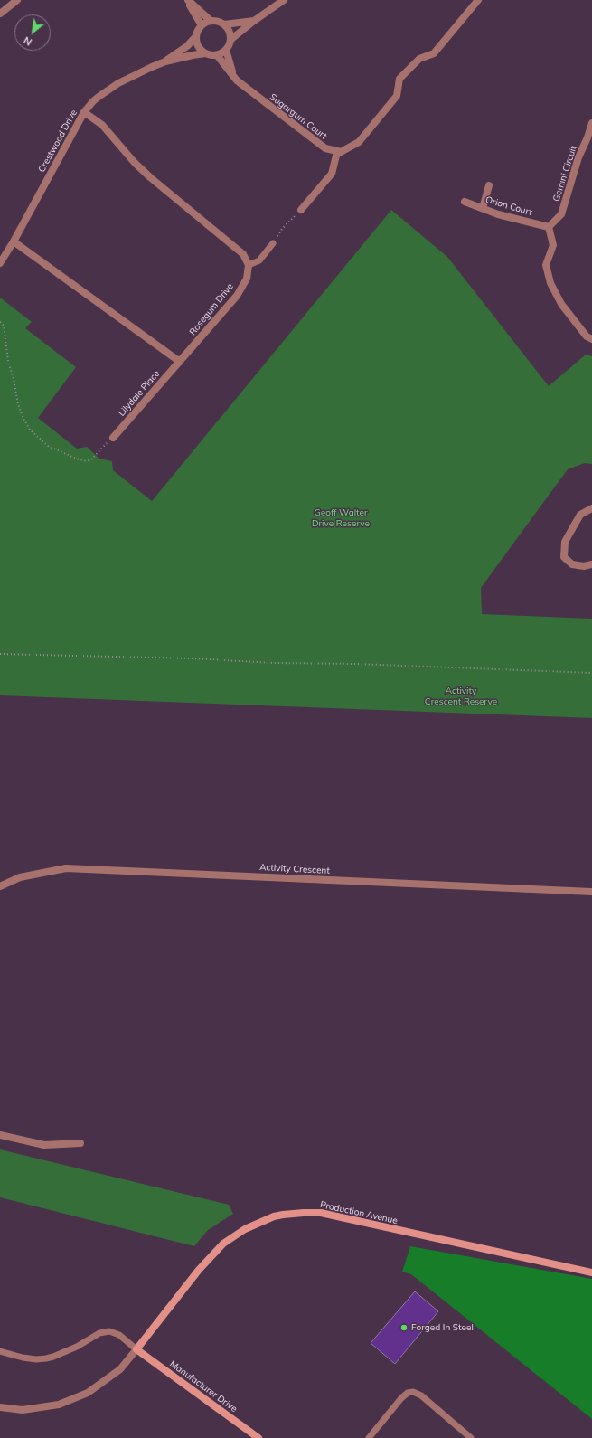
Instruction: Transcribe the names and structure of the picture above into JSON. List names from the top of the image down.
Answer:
{
  "streets": {
    "main road": ["Production Avenue", "Manufacturer Drive"],
    "street": [
      "Sugargum Court",
      "Crestwood Drive",
      "Gemini Circuit",
      "Orion Court",
      "Rosegum Drive",
      "Lilydale Place",
      "Activity Crescent"
    ]
  },
  "crossings": [
    ["Sugargum Court", "Crestwood Drive"],
    ["Gemini Circuit", "Orion Court"],
    ["Rosegum Drive", "Lilydale Place"],
    ["Production Avenue", "Manufacturer Drive"]
  ],
  "parks": ["Geoff Walter Drive Reserve", "Activity Crescent Reserve"],
  "places": ["Forged In Steel"],
  "north": "bottom left"
}
